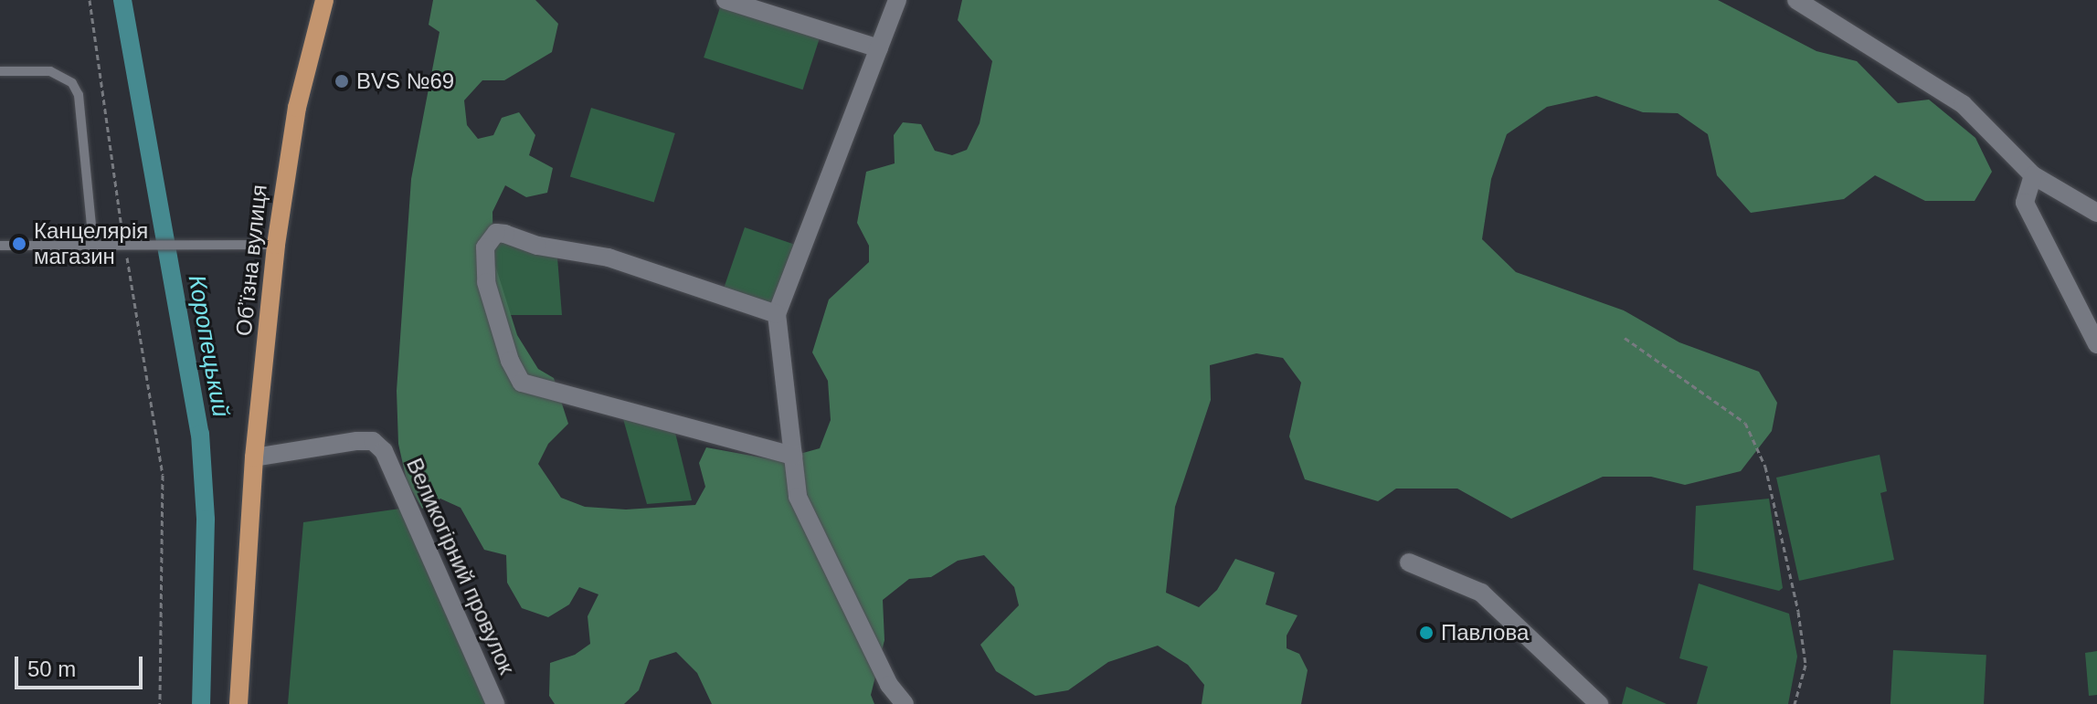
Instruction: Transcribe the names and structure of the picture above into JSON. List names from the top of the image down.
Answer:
{
  "streets": {
    "main road": ["Обʼїзна вулиця"],
    "street": ["Великогірний провулок"]
  },
  "crossings": [
    ["Обʼїзна вулиця", "Великогірний провулок"]
  ],
  "water": ["Коропецький"],
  "places": ["BVS №69", "Канцелярія магазин", "Павлова"],
  "scale_bar": "50 m"
}
